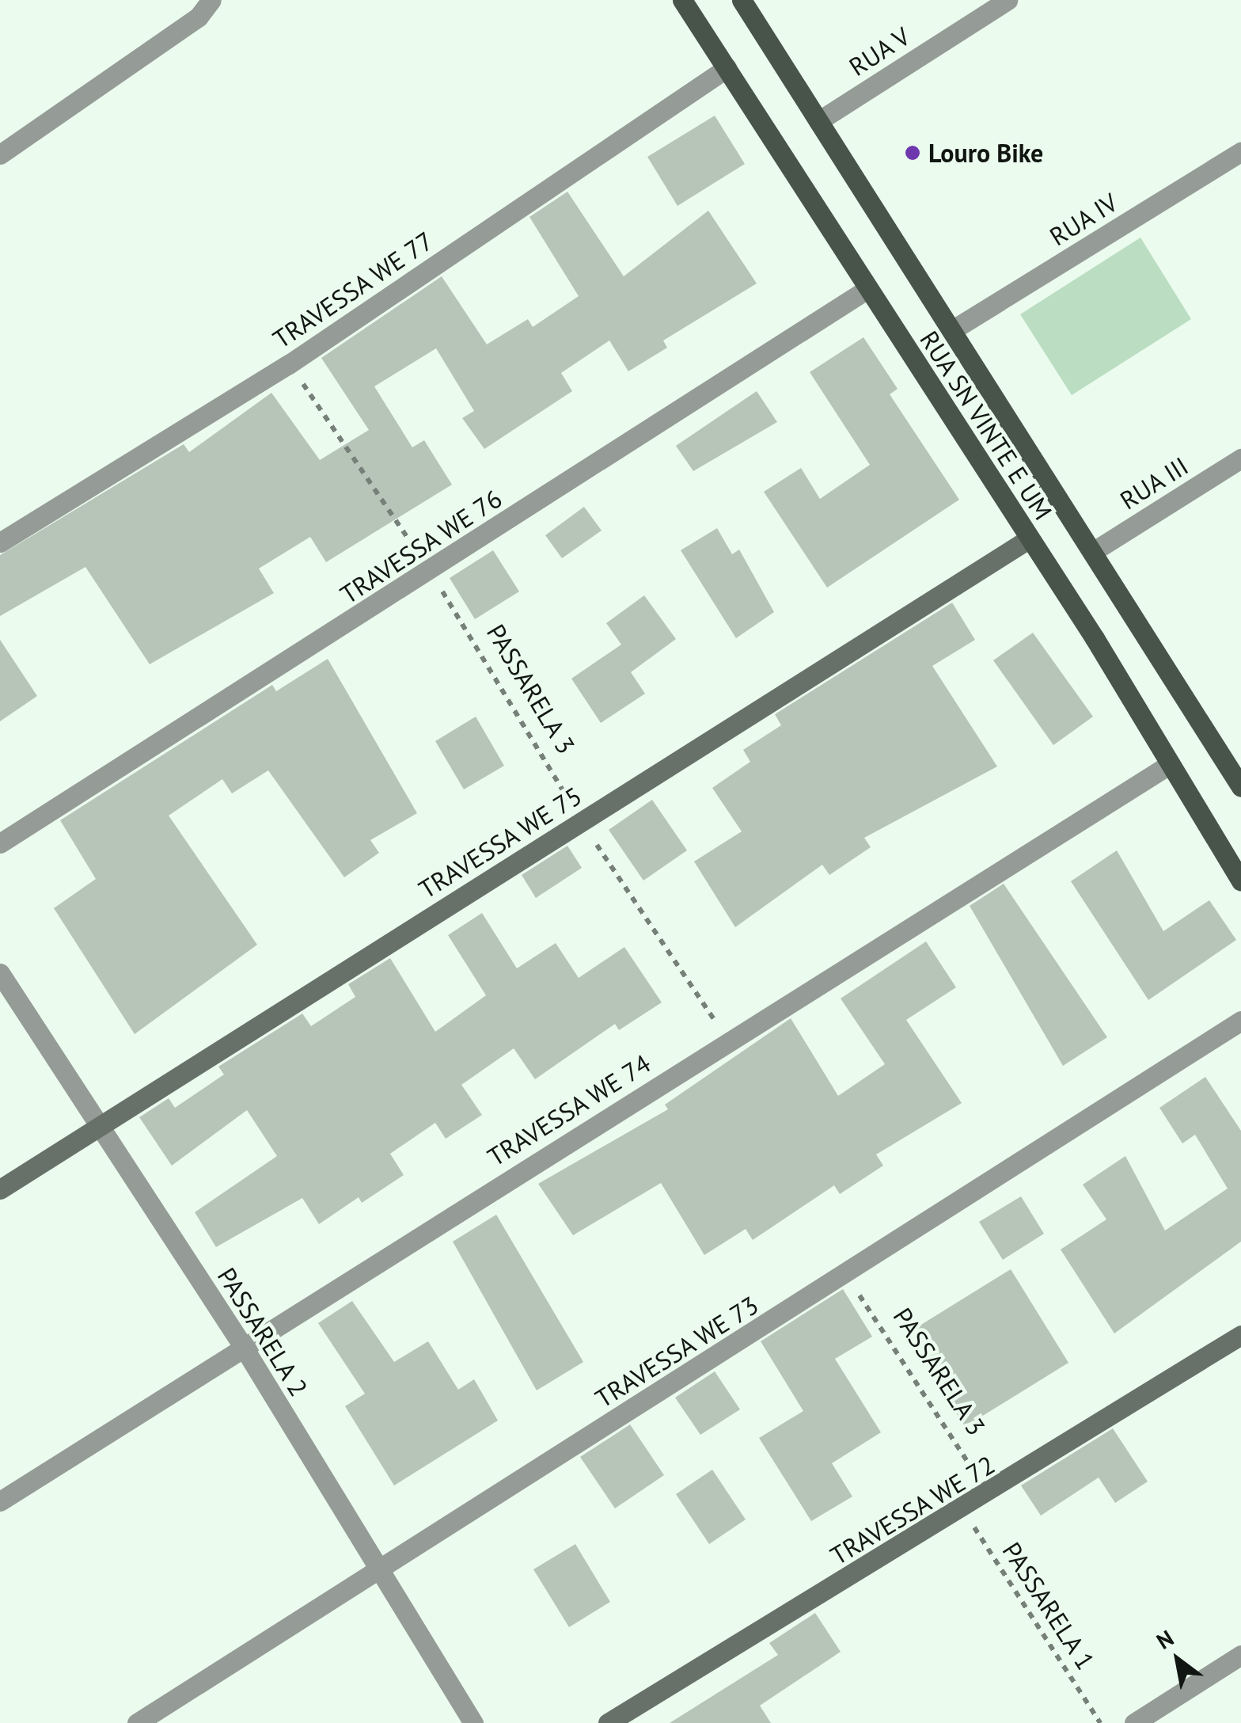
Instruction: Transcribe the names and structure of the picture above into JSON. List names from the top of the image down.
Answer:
{
  "streets": {
    "main road": ["RUA SN VINTE E UM"],
    "street": [
      "RUA V",
      "RUA IV",
      "TRAVESSA WE 77",
      "RUA III",
      "TRAVESSA WE 76",
      "TRAVESSA WE 75",
      "TRAVESSA WE 74",
      "PASSARELA 2",
      "TRAVESSA WE 73",
      "TRAVESSA WE 72"
    ],
    "path": ["PASSARELA 3", "PASSARELA 1"]
  },
  "crossings": [
    ["RUA V", "RUA SN VINTE E UM"],
    ["RUA IV", "RUA SN VINTE E UM"],
    ["TRAVESSA WE 77", "RUA SN VINTE E UM"],
    ["TRAVESSA WE 77", "PASSARELA 3"],
    ["RUA SN VINTE E UM", "RUA III"],
    ["RUA SN VINTE E UM", "TRAVESSA WE 76"],
    ["RUA SN VINTE E UM", "TRAVESSA WE 75"],
    ["RUA SN VINTE E UM", "TRAVESSA WE 74"],
    ["TRAVESSA WE 76", "PASSARELA 3"],
    ["PASSARELA 3", "TRAVESSA WE 75"],
    ["PASSARELA 3", "TRAVESSA WE 74"],
    ["PASSARELA 3", "TRAVESSA WE 73"],
    ["PASSARELA 3", "TRAVESSA WE 72"],
    ["TRAVESSA WE 75", "PASSARELA 2"],
    ["TRAVESSA WE 74", "PASSARELA 2"],
    ["PASSARELA 2", "TRAVESSA WE 73"],
    ["TRAVESSA WE 72", "PASSARELA 1"]
  ],
  "places": ["Louro Bike"],
  "north": "top left"
}
